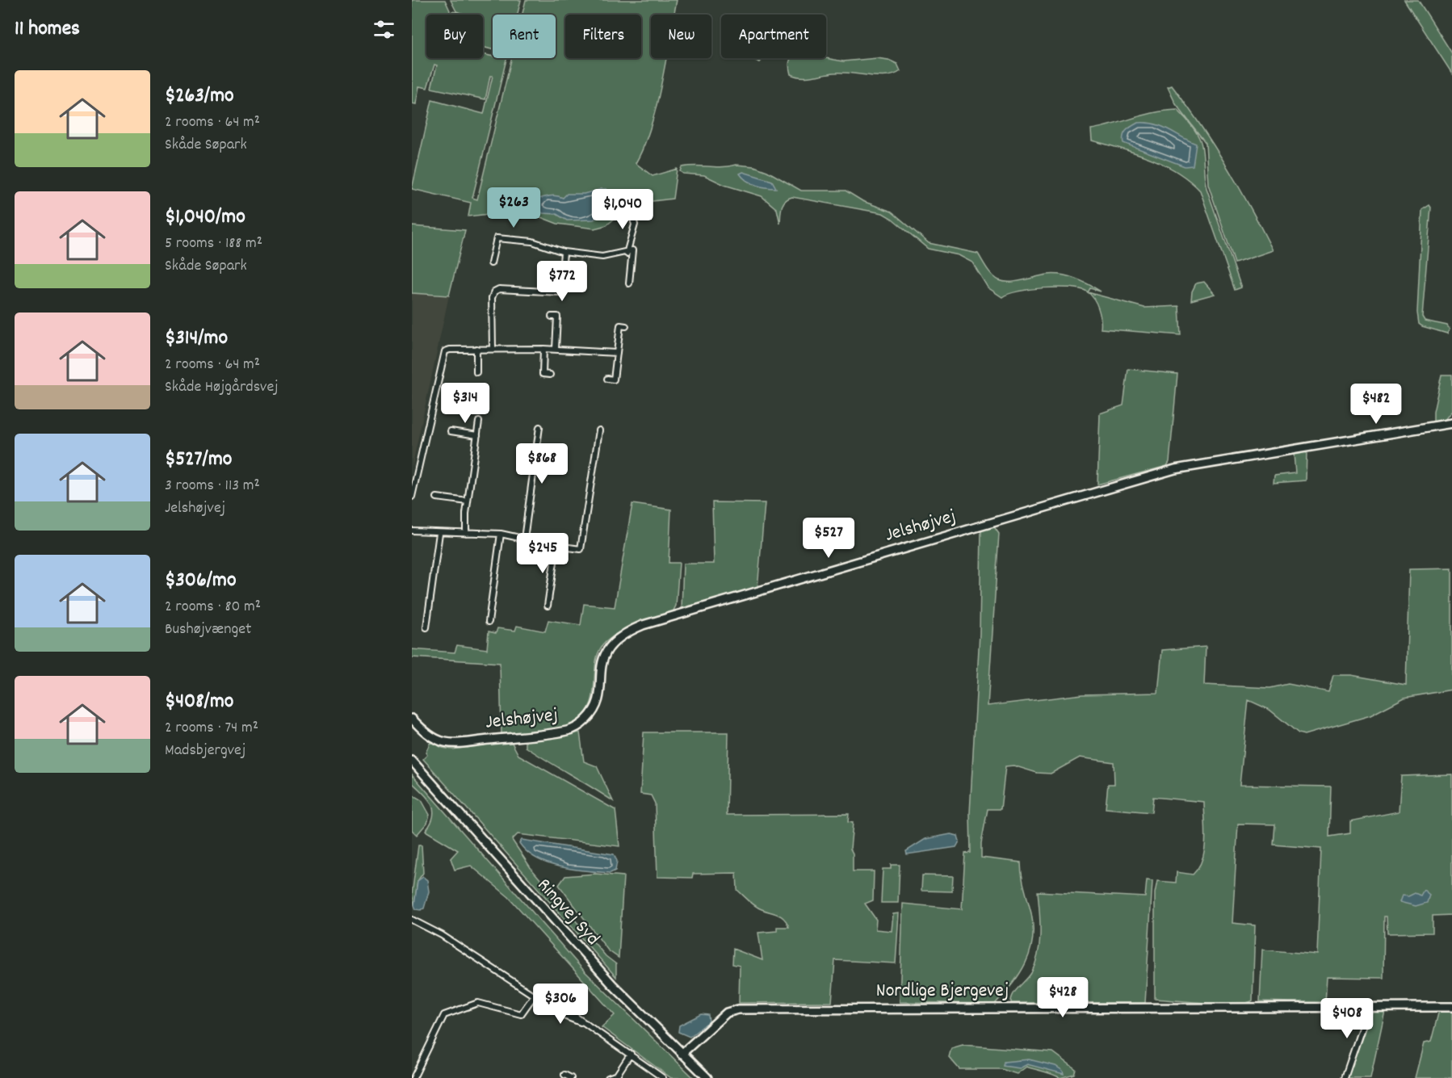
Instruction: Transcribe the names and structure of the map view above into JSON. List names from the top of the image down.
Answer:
{
  "streets": {
    "street": ["Jelshøjvej", "Ringvej Syd", "Nordlige Bjergevej"]
  },
  "crossings": [
    ["Ringvej Syd", "Nordlige Bjergevej"]
  ],
  "page": {
    "heading": "11 homes",
    "chip": [
      "Buy",
      "Rent",
      "Filters",
      "New",
      "Apartment"
    ],
    "list": [
      {
        "name": "$263/mo",
        "note": "2 rooms · 64 m² · Skåde Søpark"
      },
      {
        "name": "$1,040/mo",
        "note": "5 rooms · 188 m² · Skåde Søpark"
      },
      {
        "name": "$314/mo",
        "note": "2 rooms · 64 m² · Skåde Højgårdsvej"
      },
      {
        "name": "$527/mo",
        "note": "3 rooms · 113 m² · Jelshøjvej"
      },
      {
        "name": "$306/mo",
        "note": "2 rooms · 80 m² · Bushøjvænget"
      },
      {
        "name": "$408/mo",
        "note": "2 rooms · 74 m² · Madsbjergvej"
      }
    ],
    "price": [
      "$263",
      "$1,040",
      "$772",
      "$314",
      "$482",
      "$868",
      "$527",
      "$245",
      "$428",
      "$306",
      "$408"
    ]
  }
}
